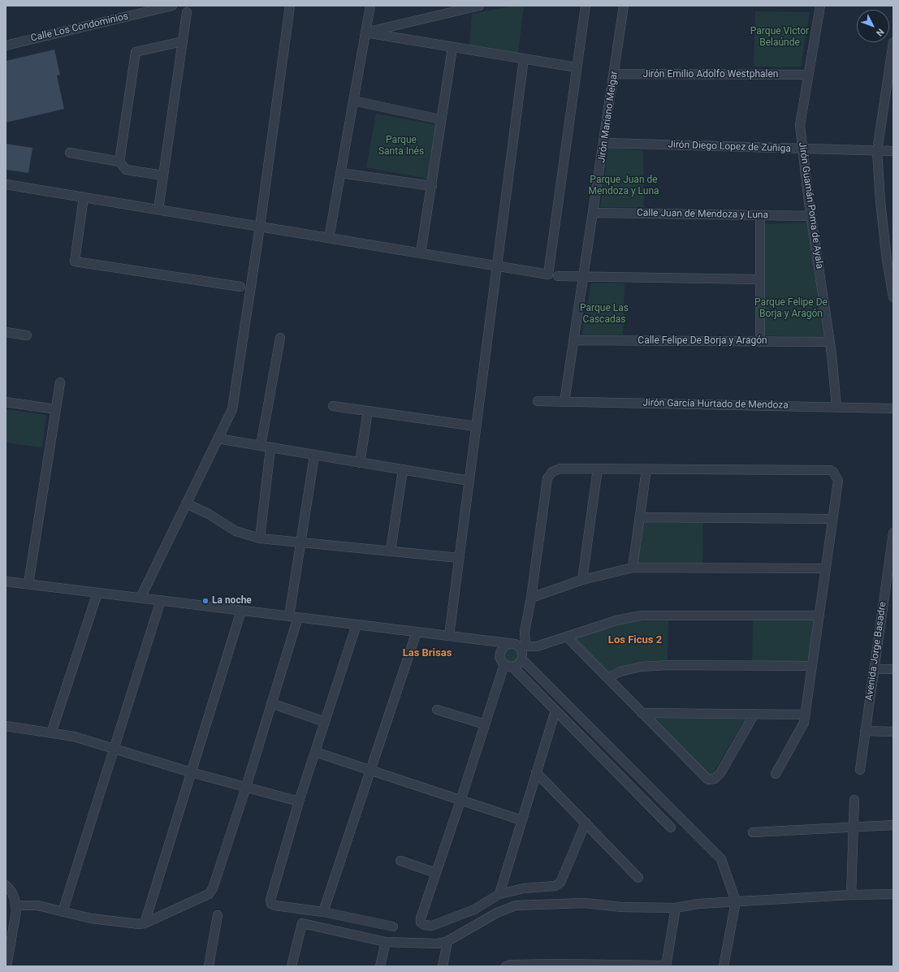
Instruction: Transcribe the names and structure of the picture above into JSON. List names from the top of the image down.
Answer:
{
  "streets": {
    "street": [
      "Calle Los Condominios",
      "Jirón Emilio Adolfo Westphalen",
      "Jirón Mariano Melgar",
      "Jirón Diego Lopez de Zuñiga",
      "Jirón Guamán Poma de Ayala",
      "Calle Juan de Mendoza y Luna",
      "Calle Felipe De Borja y Aragón",
      "Jirón García Hurtado de Mendoza",
      "Avenida Jorge Basadre"
    ]
  },
  "crossings": [
    ["Jirón Emilio Adolfo Westphalen", "Jirón Mariano Melgar"],
    ["Jirón Emilio Adolfo Westphalen", "Jirón Guamán Poma de Ayala"],
    ["Jirón Mariano Melgar", "Jirón Diego Lopez de Zuñiga"],
    ["Jirón Mariano Melgar", "Calle Juan de Mendoza y Luna"],
    ["Jirón Mariano Melgar", "Calle Felipe De Borja y Aragón"],
    ["Jirón Mariano Melgar", "Jirón García Hurtado de Mendoza"],
    ["Jirón Diego Lopez de Zuñiga", "Jirón Guamán Poma de Ayala"],
    ["Jirón Guamán Poma de Ayala", "Calle Juan de Mendoza y Luna"],
    ["Jirón Guamán Poma de Ayala", "Calle Felipe De Borja y Aragón"],
    ["Jirón Guamán Poma de Ayala", "Jirón García Hurtado de Mendoza"]
  ],
  "districts": ["Los Ficus 2", "Las Brisas"],
  "parks": [
    "Parque Victor Belaúnde",
    "Parque Santa Inés",
    "Parque Juan de Mendoza y Luna",
    "Parque Felipe De Borja y Aragón",
    "Parque Las Cascadas"
  ],
  "places": ["La noche"],
  "north": "bottom right"
}
